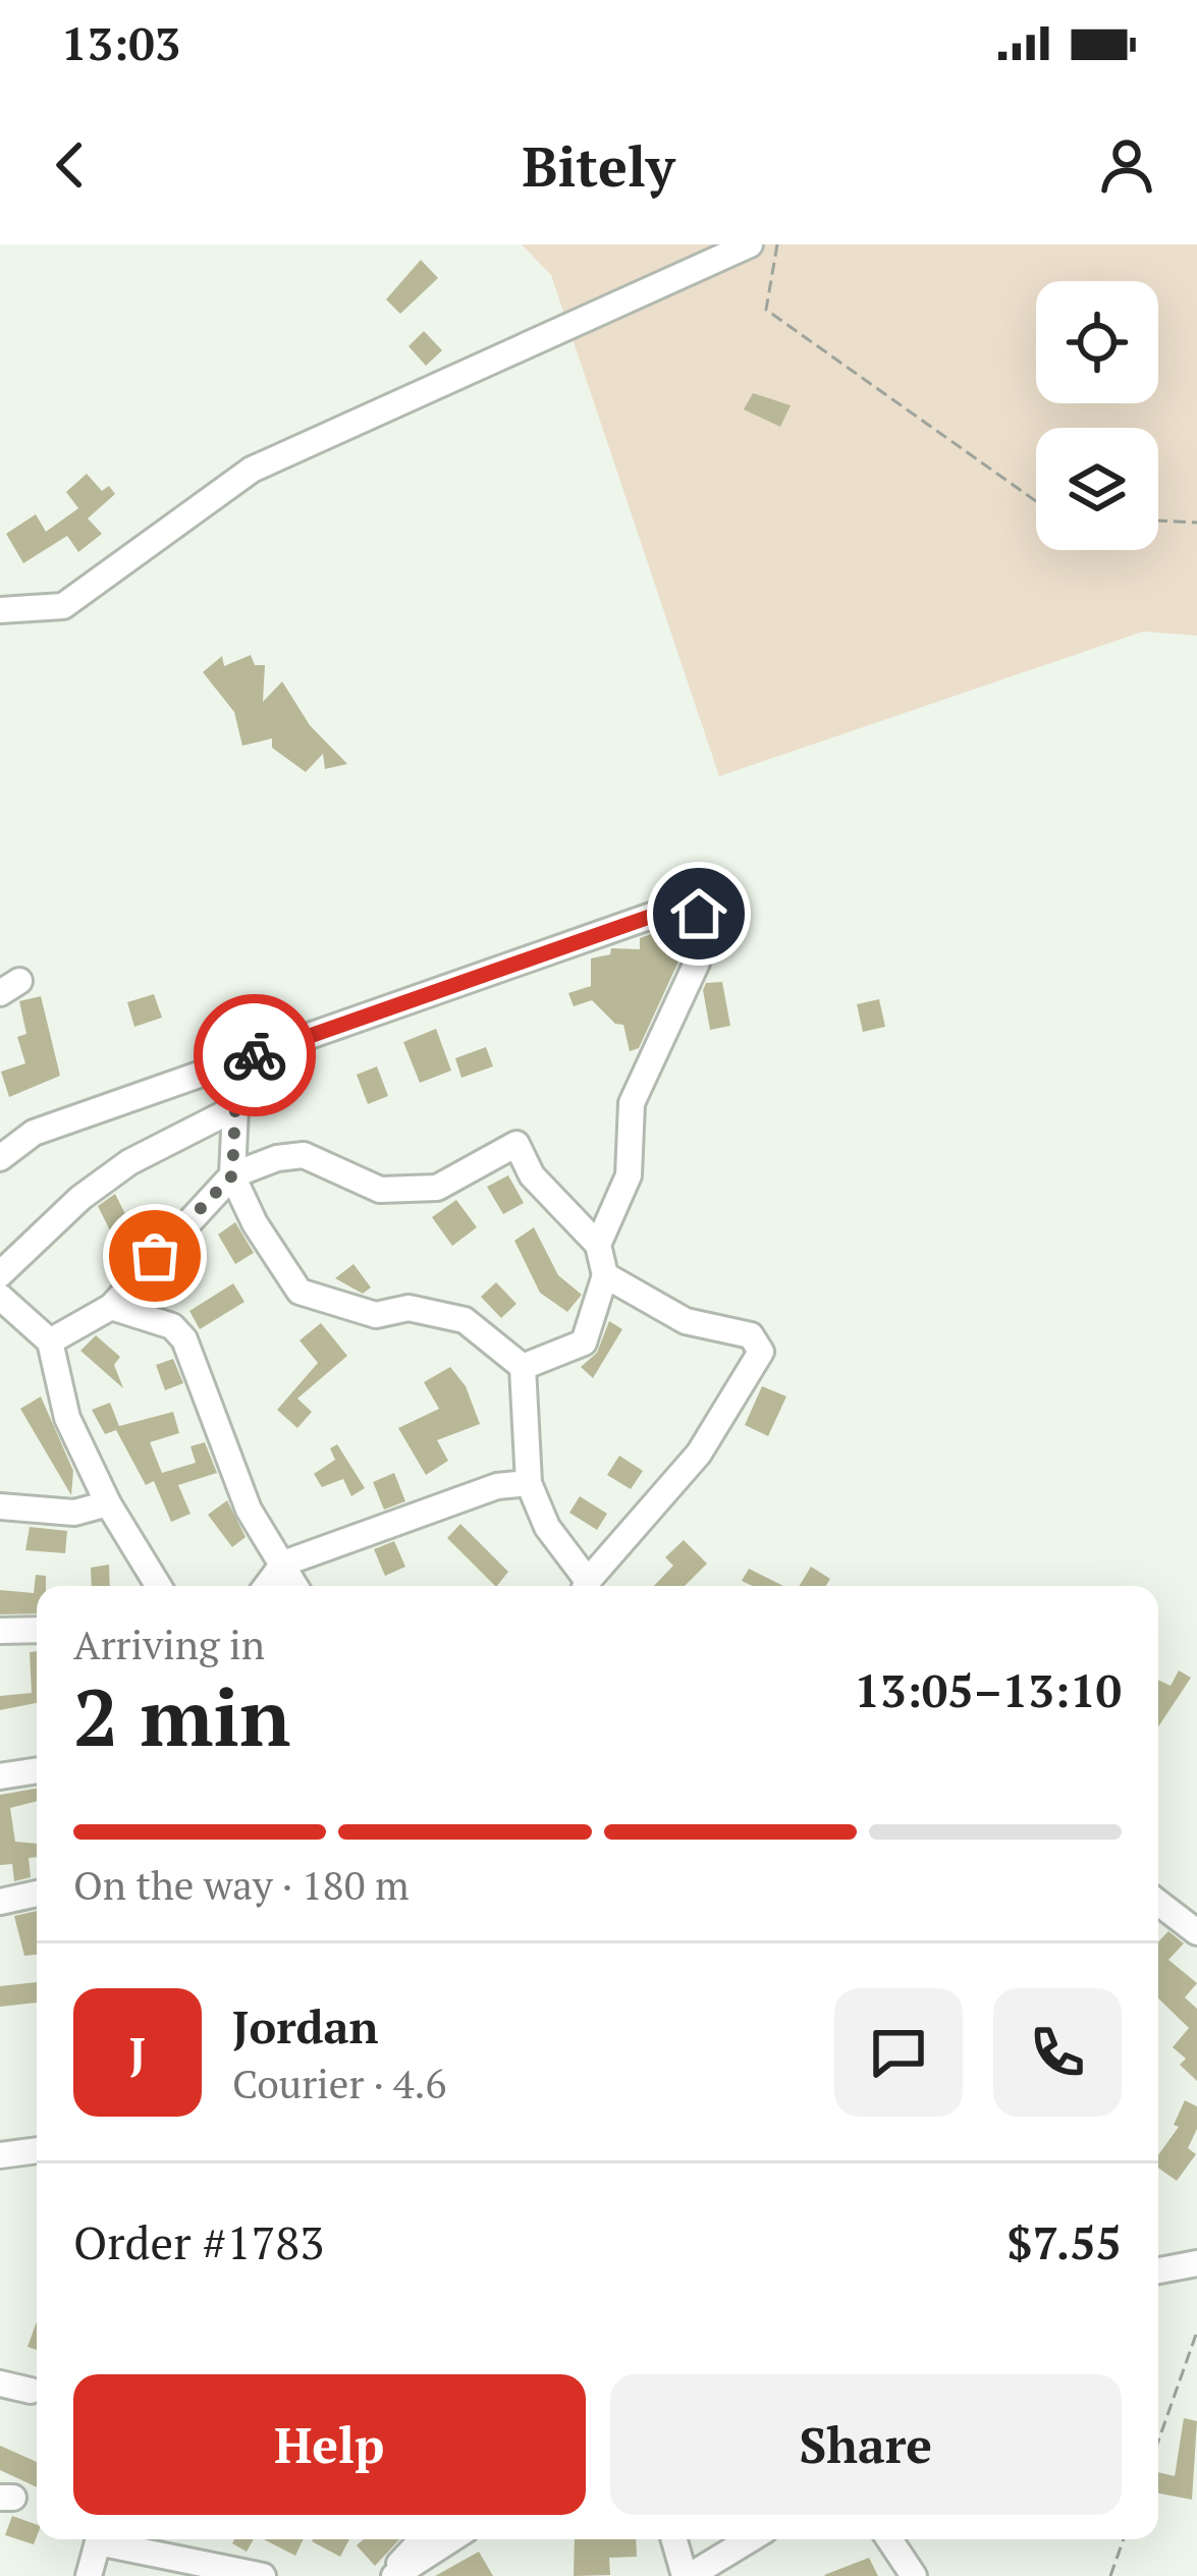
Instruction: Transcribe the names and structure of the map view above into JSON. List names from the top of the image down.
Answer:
{
  "page": {
    "status": "13:03",
    "header": "Bitely",
    "heading": ["2 min", "Arriving in", "13:05–13:10"],
    "panel": [
      "Jordan",
      "Courier · 4.6",
      "Order #1783",
      "$7.55"
    ],
    "bar": "On the way · 180 m",
    "round": "J",
    "buttons": ["Help", "Share"]
  }
}
